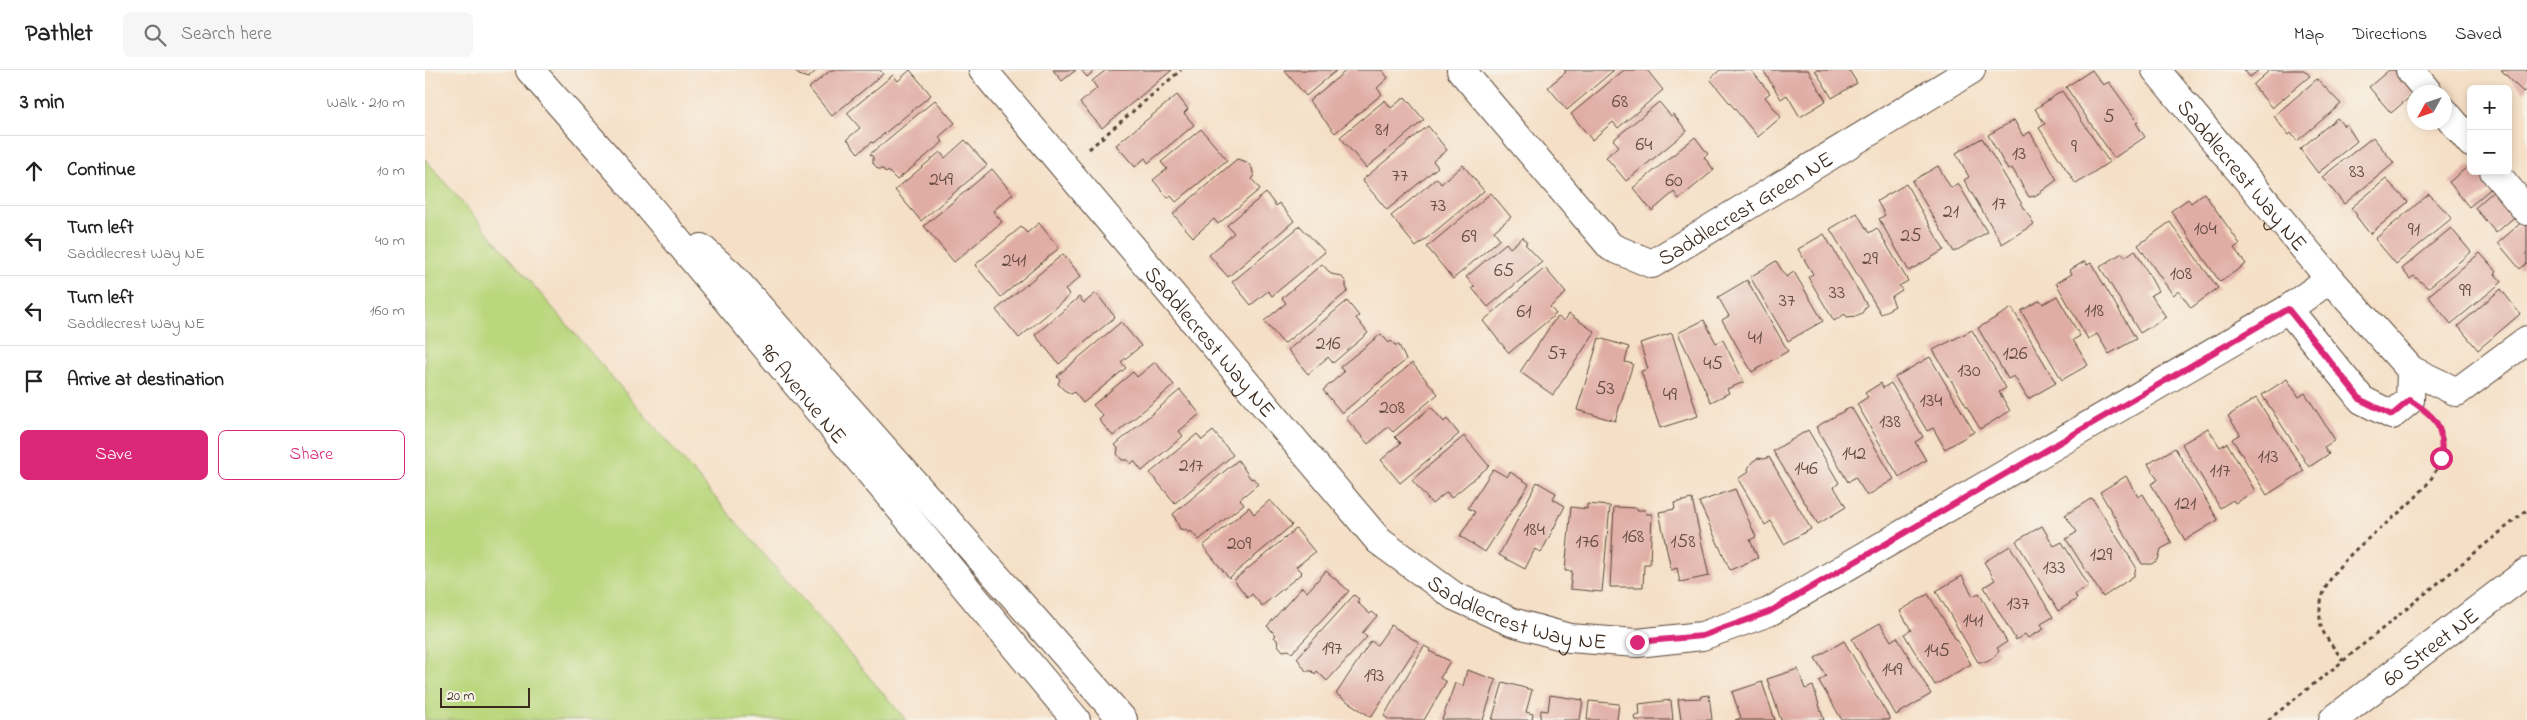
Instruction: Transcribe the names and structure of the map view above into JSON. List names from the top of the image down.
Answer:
{
  "streets": {
    "street": [
      "Saddlecrest Way NE",
      "Saddlecrest Green NE",
      "96 Avenue NE",
      "60 Street NE"
    ]
  },
  "house_numbers": [
    "68",
    "5",
    "81",
    "64",
    "9",
    "13",
    "83",
    "77",
    "249",
    "60",
    "17",
    "73",
    "21",
    "104",
    "91",
    "25",
    "69",
    "29",
    "241",
    "65",
    "108",
    "99",
    "33",
    "37",
    "118",
    "61",
    "41",
    "216",
    "57",
    "126",
    "45",
    "130",
    "53",
    "49",
    "134",
    "208",
    "138",
    "142",
    "113",
    "217",
    "146",
    "117",
    "121",
    "184",
    "168",
    "176",
    "158",
    "209",
    "129",
    "133",
    "137",
    "141",
    "197",
    "145",
    "149",
    "193"
  ],
  "scale_bar": "20 m",
  "north": "bottom left",
  "page": {
    "header": "Pathlet",
    "search": "Search here",
    "nav": ["Map", "Directions", "Saved"],
    "heading": ["3 min", "Walk · 210 m"],
    "map_buttons": ["+", "−"],
    "list": [
      ["Continue", "10 m"],
      ["Turn left", "Saddlecrest Way NE", "40 m"],
      ["Turn left", "Saddlecrest Way NE", "160 m"],
      "Arrive at destination"
    ],
    "buttons": ["Save", "Share"],
    "scale": "20 m"
  }
}
